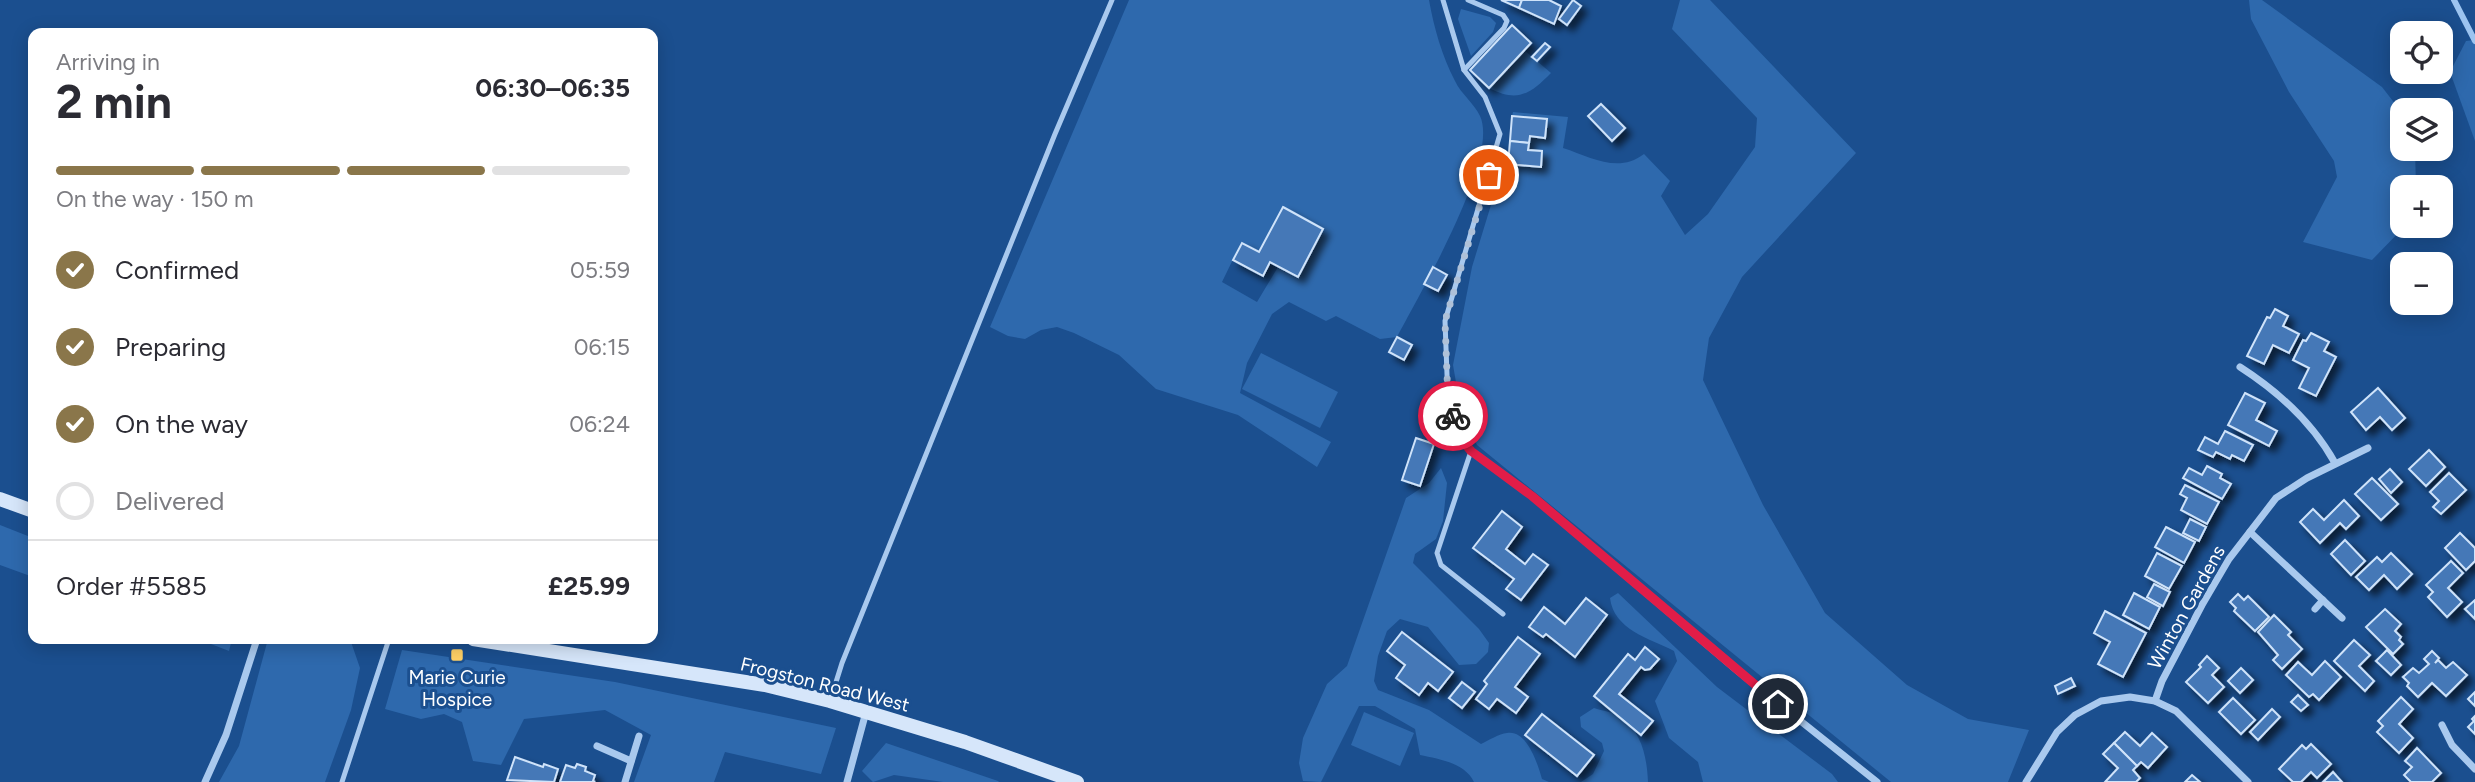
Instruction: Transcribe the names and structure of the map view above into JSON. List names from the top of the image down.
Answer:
{
  "streets": {
    "main road": ["Frogston Road West"],
    "street": ["Winton Gardens"]
  },
  "places": {
    "transit": ["Marie Curie Hospice"]
  },
  "page": {
    "map_buttons": ["+", "−"],
    "heading": ["2 min", "Arriving in", "06:30–06:35"],
    "panel": ["Order #5585", "£25.99"],
    "bar": "On the way · 150 m",
    "list": [
      ["Confirmed", "05:59"],
      ["Preparing", "06:15"],
      ["On the way", "06:24"],
      "Delivered"
    ]
  }
}
